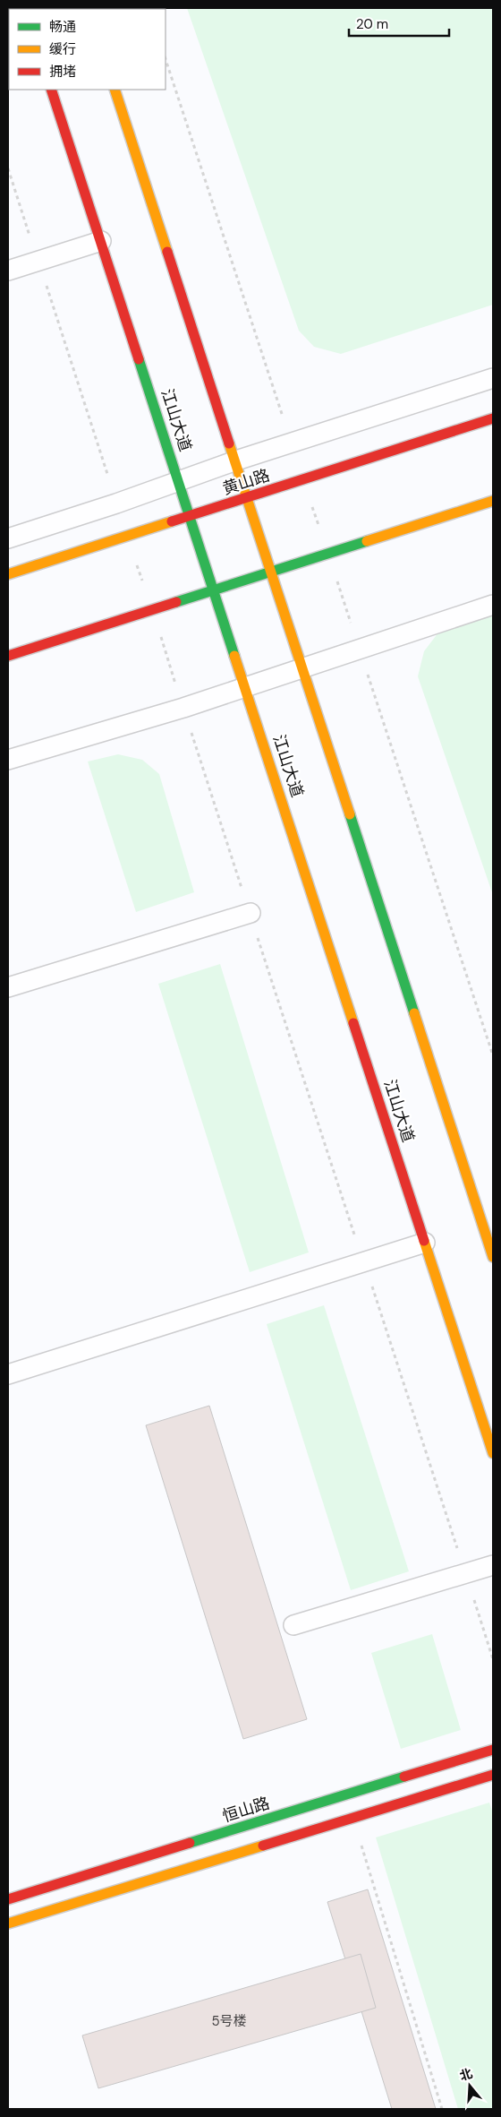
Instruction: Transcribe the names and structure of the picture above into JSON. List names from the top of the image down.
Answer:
{
  "streets": {
    "main road": ["江山大道", "黄山路", "恒山路"]
  },
  "crossings": [
    ["江山大道", "黄山路"]
  ],
  "house_numbers": ["5号楼"],
  "legend": ["畅通", "缓行", "拥堵"],
  "scale_bar": "20 m",
  "north": "top"
}
